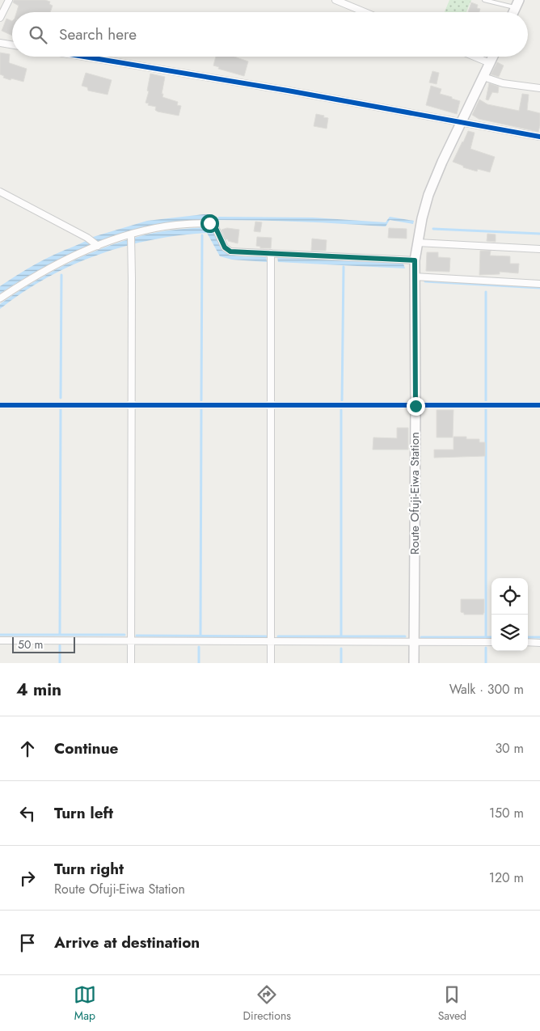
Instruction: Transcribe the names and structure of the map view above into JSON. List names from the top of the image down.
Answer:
{
  "streets": {
    "main road": ["Route Ofuji-Eiwa Station"]
  },
  "scale_bar": "50 m",
  "page": {
    "search": "Search here",
    "scale": "50 m",
    "heading": ["4 min", "Walk · 300 m"],
    "list": [
      ["Continue", "30 m"],
      ["Turn left", "150 m"],
      ["Turn right", "Route Ofuji-Eiwa Station", "120 m"],
      "Arrive at destination"
    ],
    "nav": ["Map", "Directions", "Saved"]
  }
}
